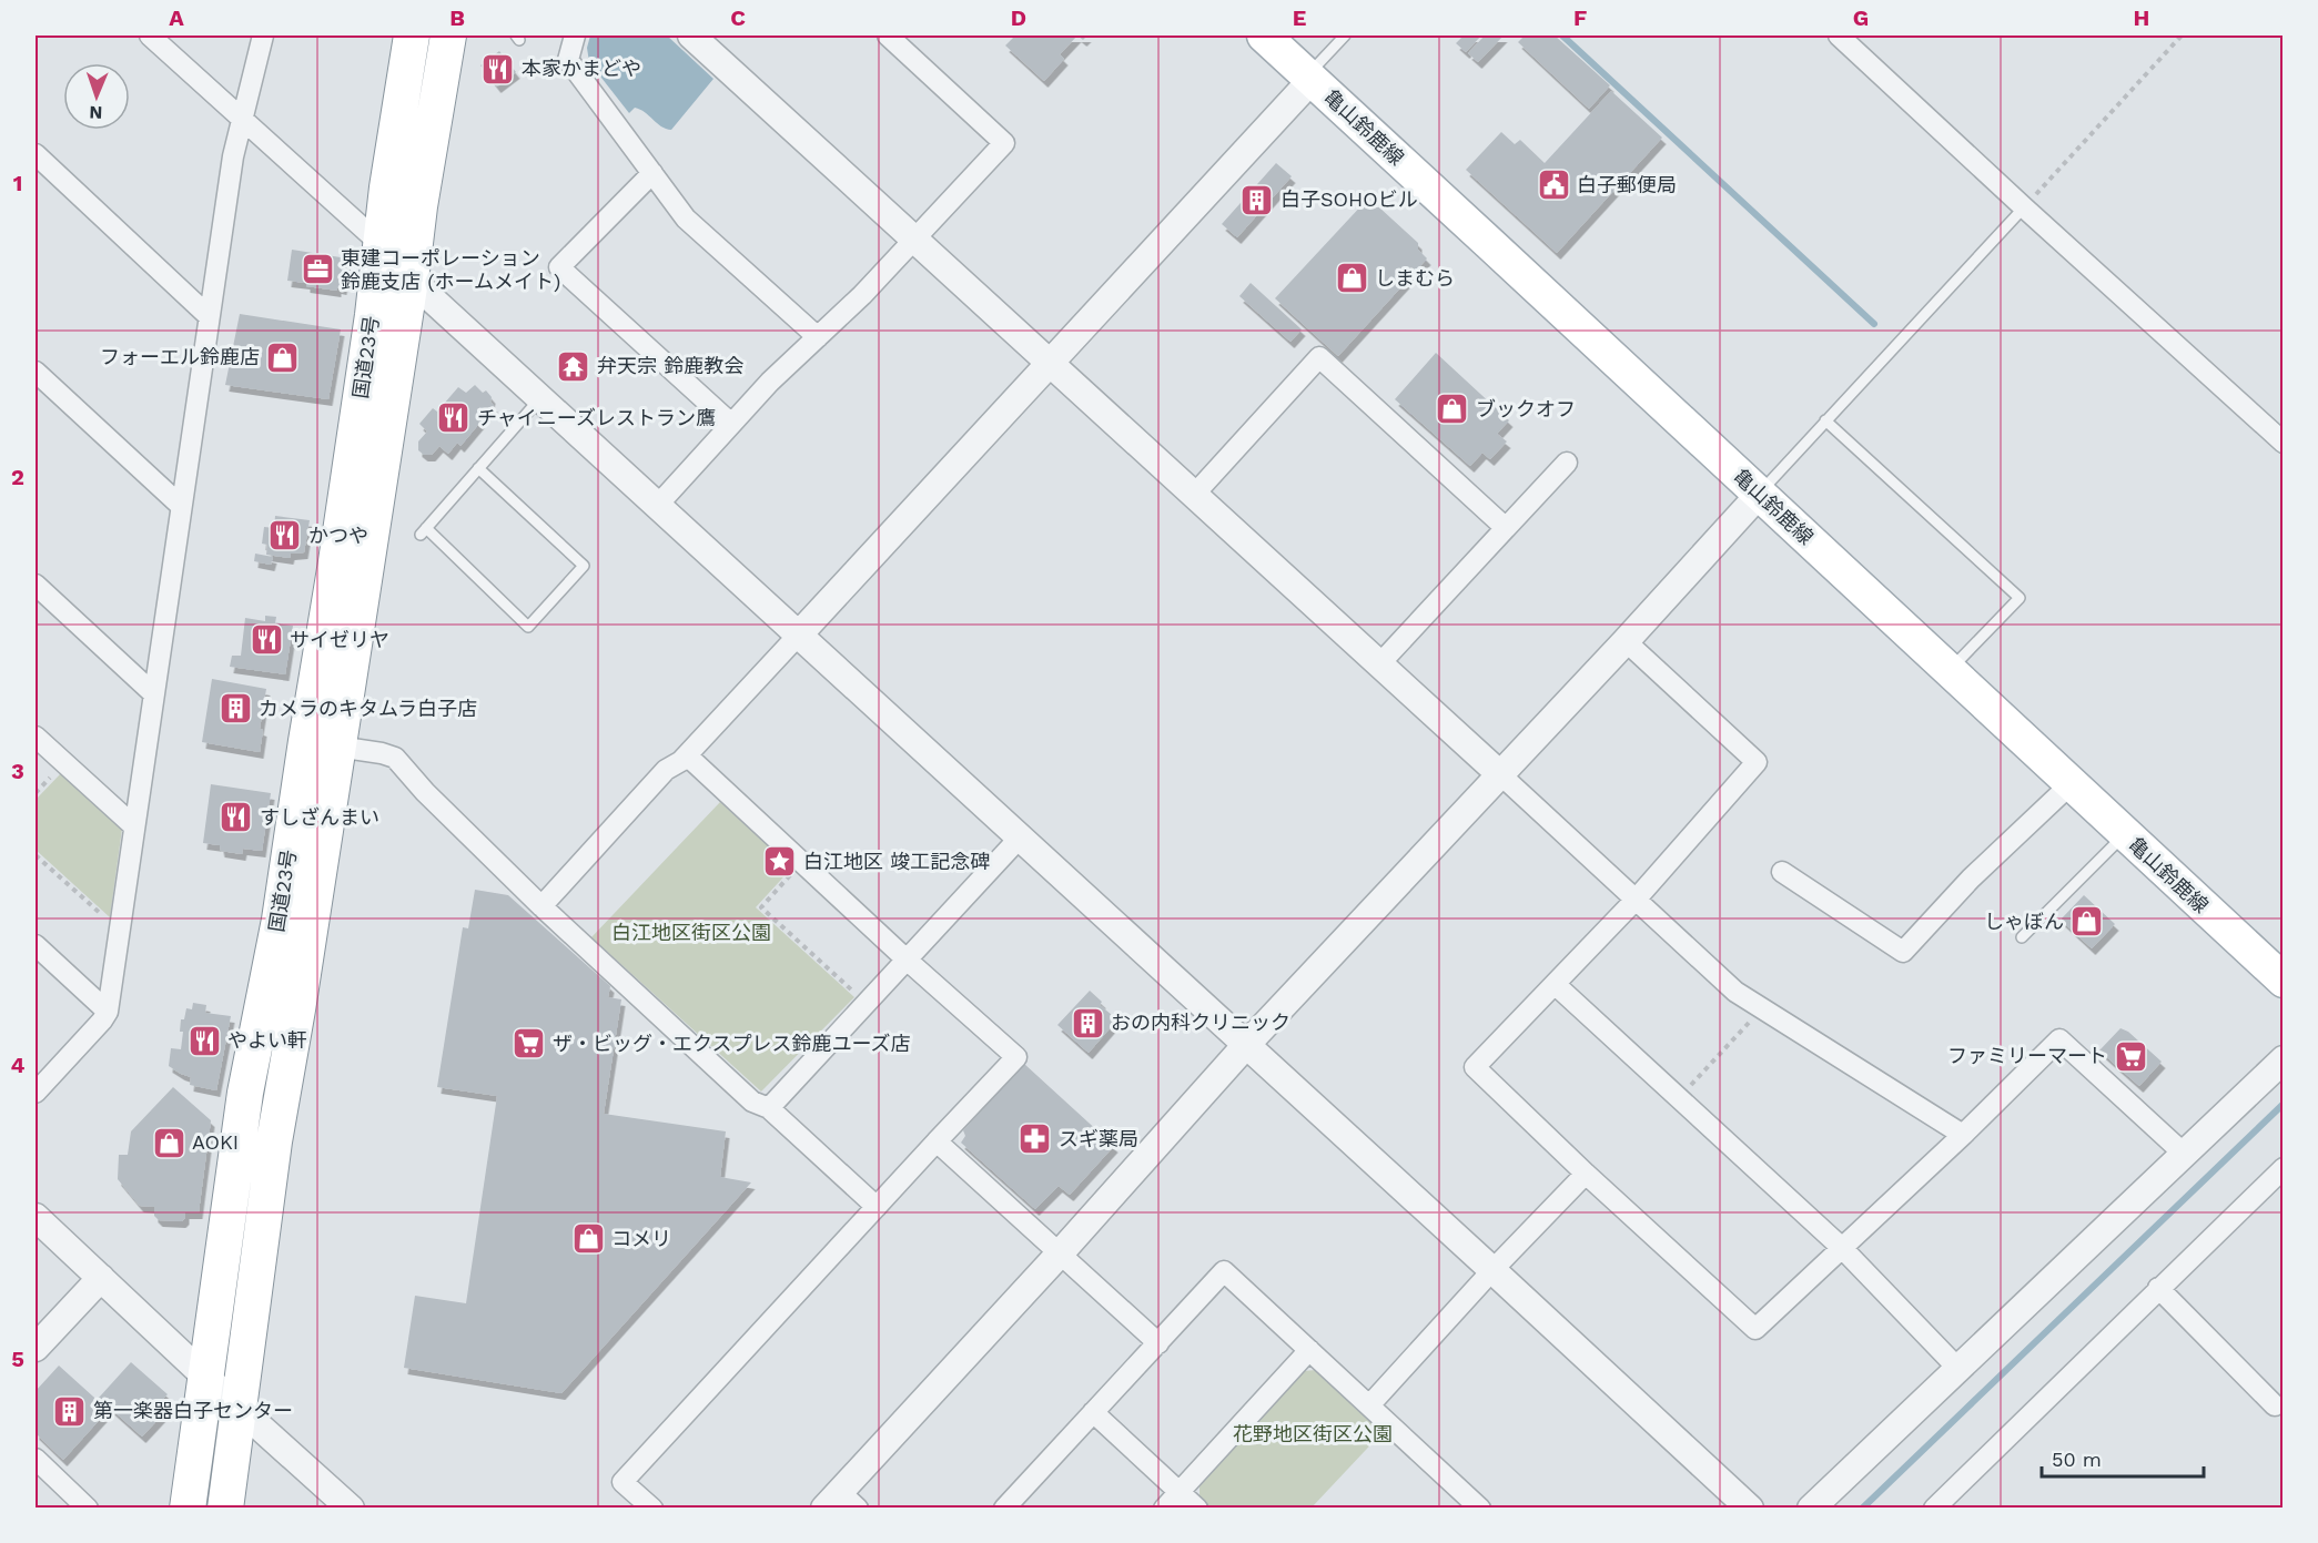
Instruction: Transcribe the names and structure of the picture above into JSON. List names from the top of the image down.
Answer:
{
  "streets": {
    "highway": ["国道23号"],
    "main road": ["亀山鈴鹿線"]
  },
  "parks": ["白江地区街区公園", "花野地区街区公園"],
  "places": {
    "restaurant": [
      "本家かまどや",
      "チャイニーズレストラン鷹",
      "かつや",
      "サイゼリヤ",
      "すしざんまい",
      "やよい軒"
    ],
    "public building": ["白子郵便局"],
    "building": [
      "白子SOHOビル",
      "カメラのキタムラ白子店",
      "おの内科クリニック",
      "第一楽器白子センター"
    ],
    "office": ["東建コーポレーション 鈴鹿支店 (ホームメイト)"],
    "shop": [
      "しまむら",
      "フォーエル鈴鹿店",
      "ブックオフ",
      "しゃぼん",
      "AOKI",
      "コメリ"
    ],
    "temple": ["弁天宗 鈴鹿教会"],
    "place": ["白江地区 竣工記念碑"],
    "supermarket": ["ザ・ビッグ・エクスプレス鈴鹿ユーズ店", "ファミリーマート"],
    "pharmacy": ["スギ薬局"]
  },
  "scale_bar": "50 m",
  "north": "bottom",
  "grid": {
    "columns": [
      "A",
      "B",
      "C",
      "D",
      "E",
      "F",
      "G",
      "H"
    ],
    "rows": [
      "1",
      "2",
      "3",
      "4",
      "5"
    ]
  }
}
